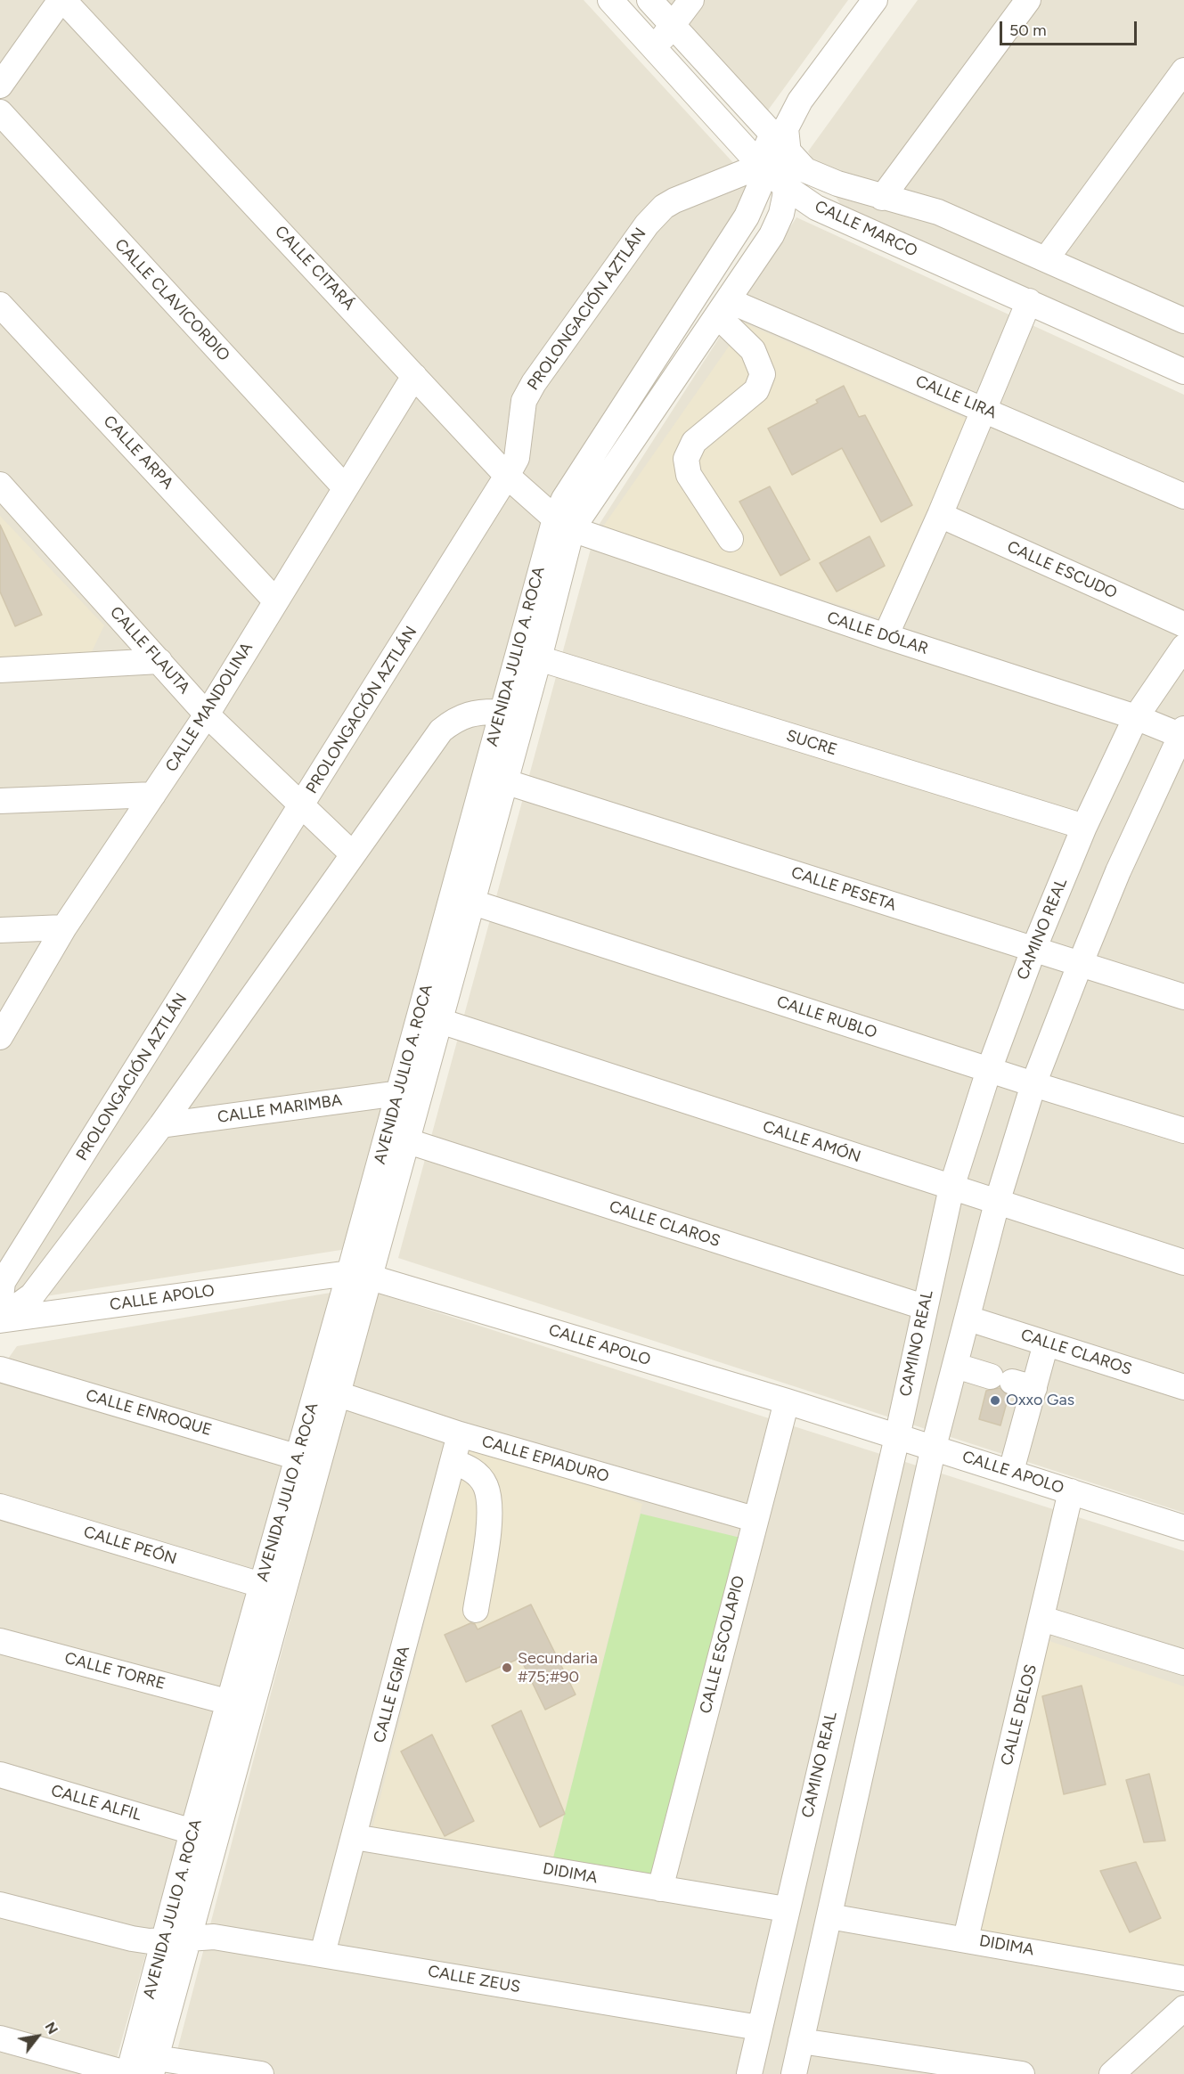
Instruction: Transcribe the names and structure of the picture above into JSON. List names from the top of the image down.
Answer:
{
  "streets": {
    "street": [
      "CALLE MARCO",
      "CALLE CITARÁ",
      "CALLE CLAVICORDIO",
      "PROLONGACIÓN AZTLÁN",
      "CALLE LIRA",
      "CALLE ARPA",
      "CALLE ESCUDO",
      "CALLE DÓLAR",
      "CALLE FLAUTA",
      "AVENIDA JULIO A. ROCA",
      "CALLE MANDOLINA",
      "SUCRE",
      "CALLE PESETA",
      "CAMINO REAL",
      "CALLE RUBLO",
      "CALLE MARIMBA",
      "CALLE AMÓN",
      "CALLE CLAROS",
      "CALLE APOLO",
      "CALLE ENROQUE",
      "CALLE EPIADURO",
      "CALLE PEÓN",
      "CALLE ESCOLAPIO",
      "CALLE TORRE",
      "CALLE EGIRA",
      "CALLE DELOS",
      "CALLE ALFIL",
      "DIDIMA",
      "CALLE ZEUS"
    ]
  },
  "crossings": [
    ["CALLE MARCO", "PROLONGACIÓN AZTLÁN"],
    ["CALLE MARCO", "AVENIDA JULIO A. ROCA"],
    ["CALLE CITARÁ", "PROLONGACIÓN AZTLÁN"],
    ["CALLE CITARÁ", "CALLE DÓLAR"],
    ["CALLE CITARÁ", "AVENIDA JULIO A. ROCA"],
    ["CALLE CITARÁ", "CALLE MANDOLINA"],
    ["CALLE CLAVICORDIO", "CALLE MANDOLINA"],
    ["PROLONGACIÓN AZTLÁN", "CALLE FLAUTA"],
    ["PROLONGACIÓN AZTLÁN", "AVENIDA JULIO A. ROCA"],
    ["CALLE LIRA", "AVENIDA JULIO A. ROCA"],
    ["CALLE ARPA", "CALLE MANDOLINA"],
    ["CALLE DÓLAR", "AVENIDA JULIO A. ROCA"],
    ["CALLE DÓLAR", "CAMINO REAL"],
    ["CALLE FLAUTA", "CALLE MANDOLINA"],
    ["AVENIDA JULIO A. ROCA", "SUCRE"],
    ["AVENIDA JULIO A. ROCA", "CALLE PESETA"],
    ["AVENIDA JULIO A. ROCA", "CALLE RUBLO"],
    ["AVENIDA JULIO A. ROCA", "CALLE MARIMBA"],
    ["AVENIDA JULIO A. ROCA", "CALLE AMÓN"],
    ["AVENIDA JULIO A. ROCA", "CALLE CLAROS"],
    ["AVENIDA JULIO A. ROCA", "CALLE APOLO"],
    ["AVENIDA JULIO A. ROCA", "CALLE ENROQUE"],
    ["AVENIDA JULIO A. ROCA", "CALLE EPIADURO"],
    ["AVENIDA JULIO A. ROCA", "CALLE PEÓN"],
    ["AVENIDA JULIO A. ROCA", "CALLE TORRE"],
    ["AVENIDA JULIO A. ROCA", "CALLE ALFIL"],
    ["AVENIDA JULIO A. ROCA", "CALLE ZEUS"],
    ["SUCRE", "CAMINO REAL"],
    ["CALLE PESETA", "CAMINO REAL"],
    ["CAMINO REAL", "CALLE RUBLO"],
    ["CAMINO REAL", "CALLE AMÓN"],
    ["CAMINO REAL", "CALLE CLAROS"],
    ["CAMINO REAL", "CALLE APOLO"],
    ["CAMINO REAL", "DIDIMA"],
    ["CAMINO REAL", "CALLE ZEUS"],
    ["CALLE APOLO", "CALLE ESCOLAPIO"],
    ["CALLE APOLO", "CALLE DELOS"],
    ["CALLE EPIADURO", "CALLE ESCOLAPIO"],
    ["CALLE EPIADURO", "CALLE EGIRA"],
    ["CALLE ESCOLAPIO", "DIDIMA"],
    ["CALLE EGIRA", "DIDIMA"],
    ["CALLE EGIRA", "CALLE ZEUS"],
    ["CALLE DELOS", "DIDIMA"]
  ],
  "places": ["Oxxo Gas", "Secundaria #75;#90"],
  "scale_bar": "50 m",
  "north": "top right"
}
